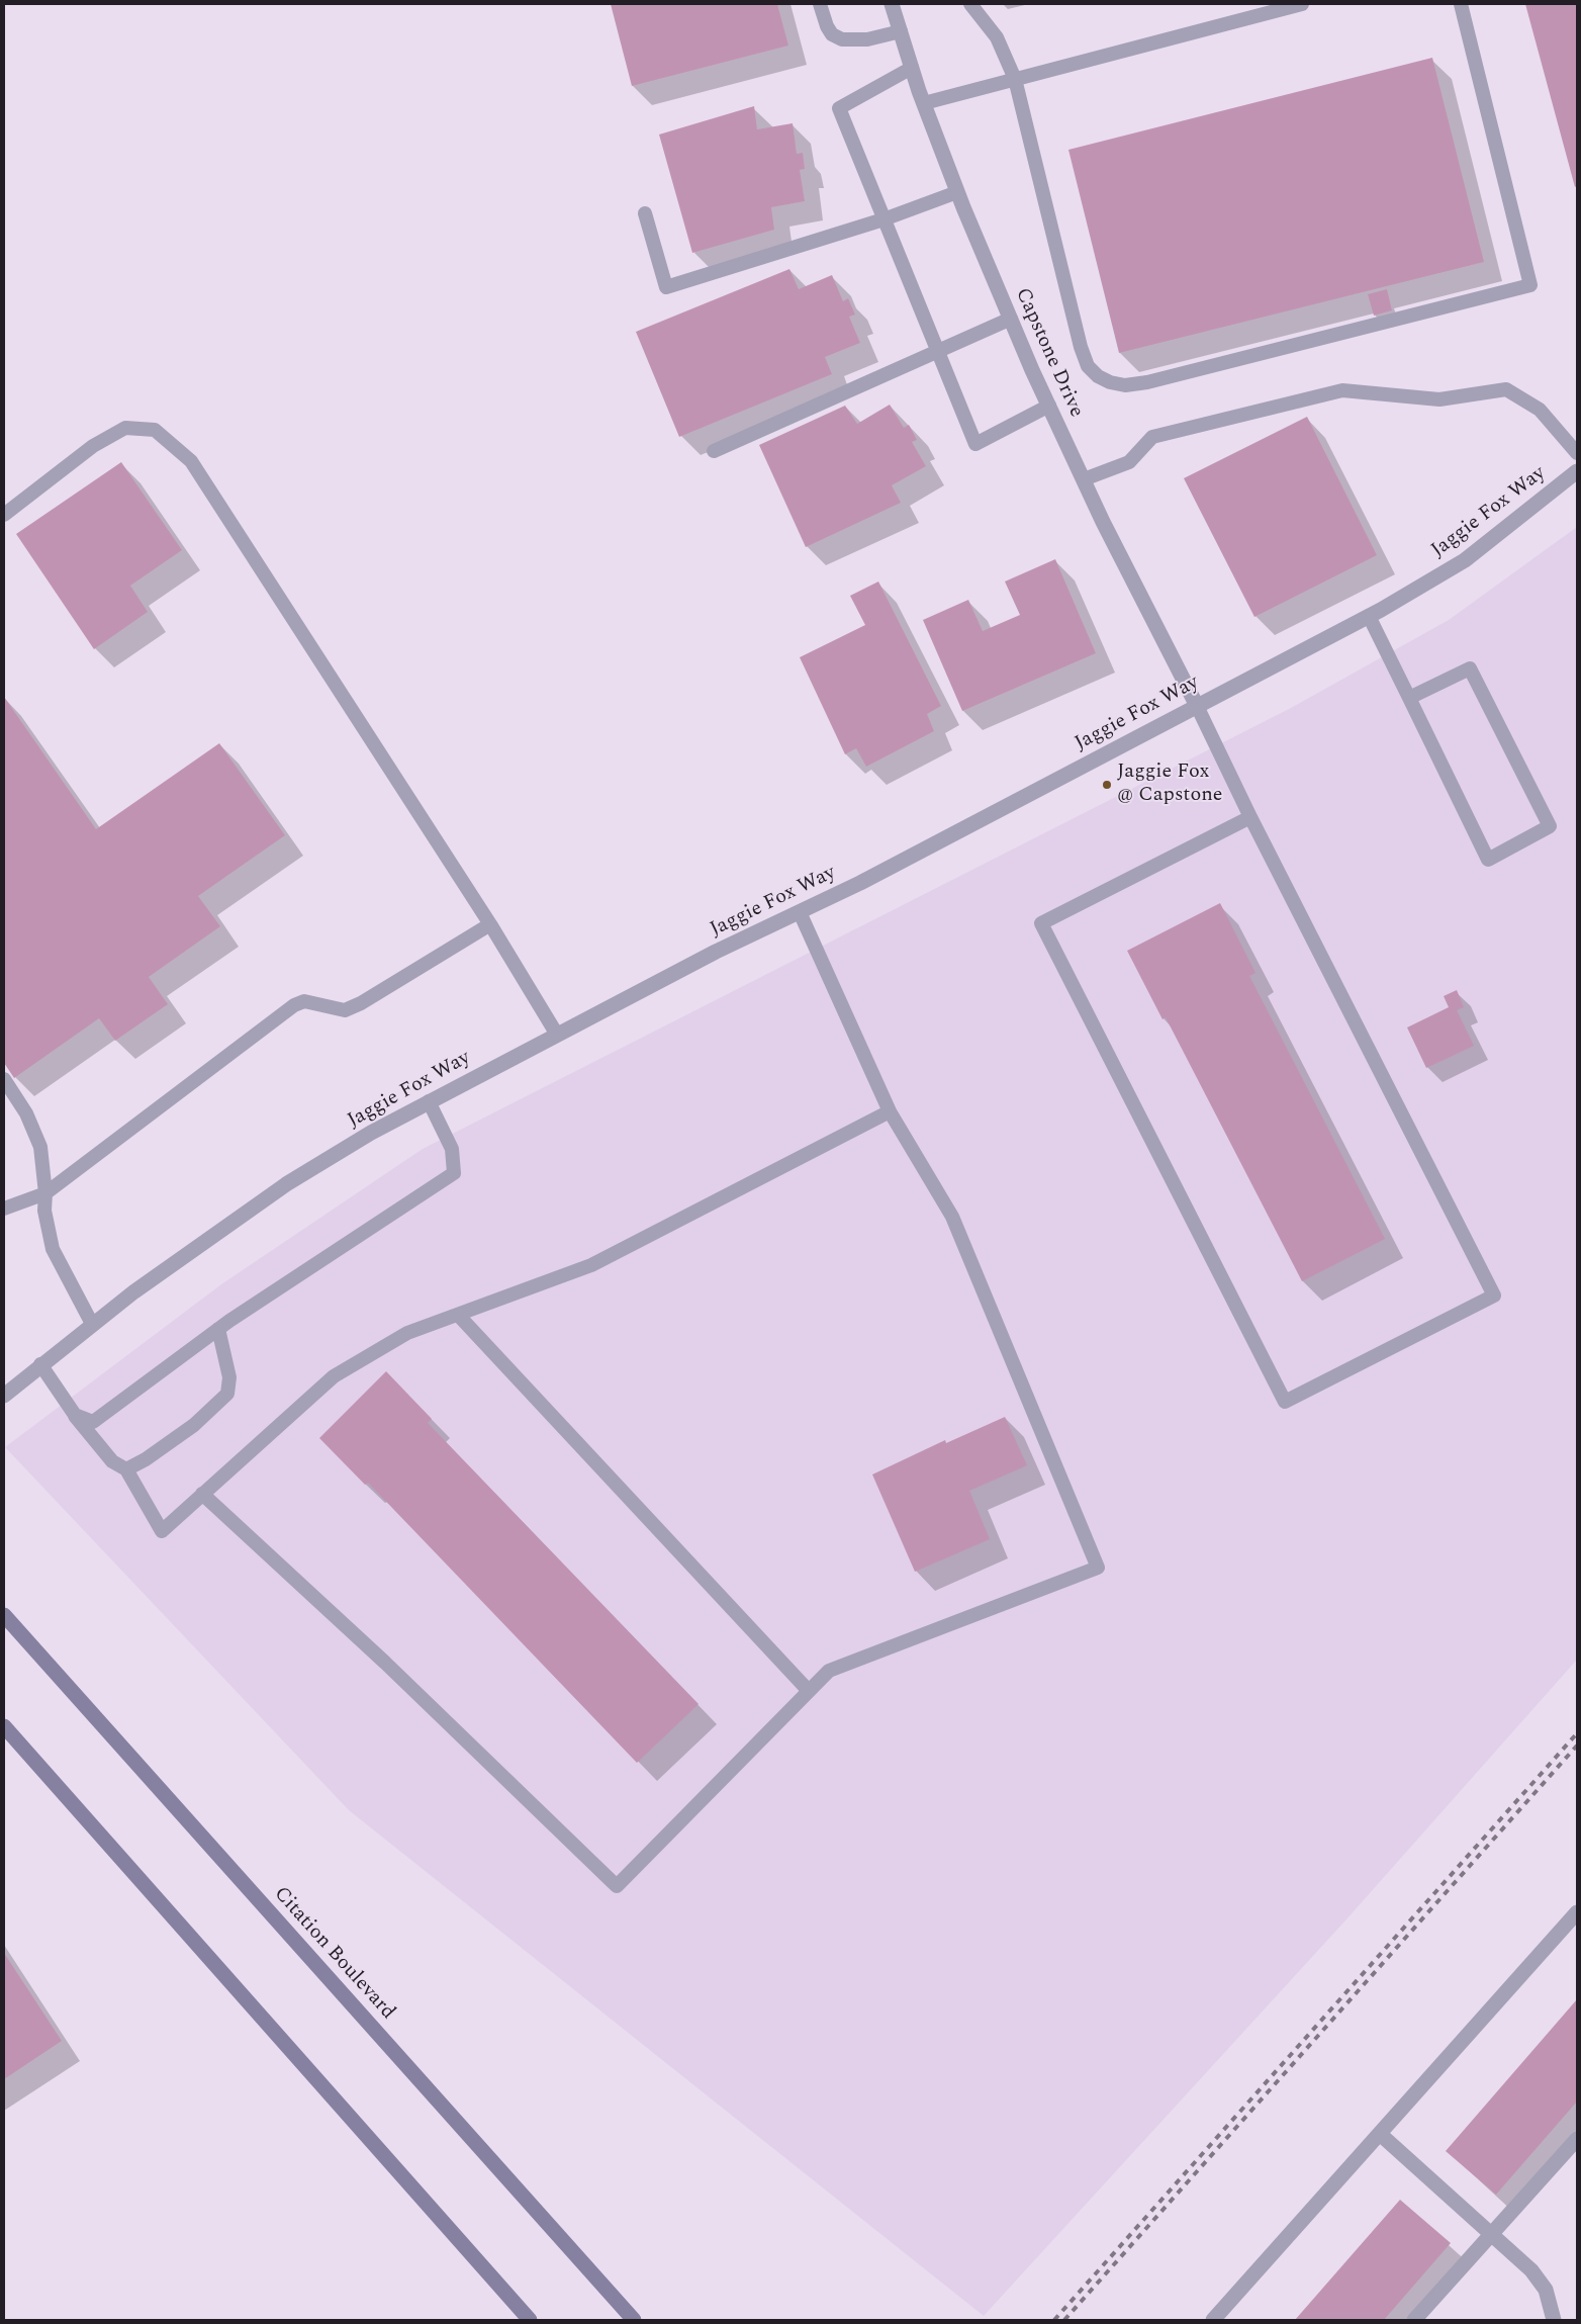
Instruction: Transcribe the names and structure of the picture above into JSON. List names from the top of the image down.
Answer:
{
  "streets": {
    "main road": ["Citation Boulevard"],
    "street": ["Capstone Drive", "Jaggie Fox Way"]
  },
  "crossings": [
    ["Capstone Drive", "Jaggie Fox Way"]
  ],
  "places": ["Jaggie Fox @ Capstone"]
}
